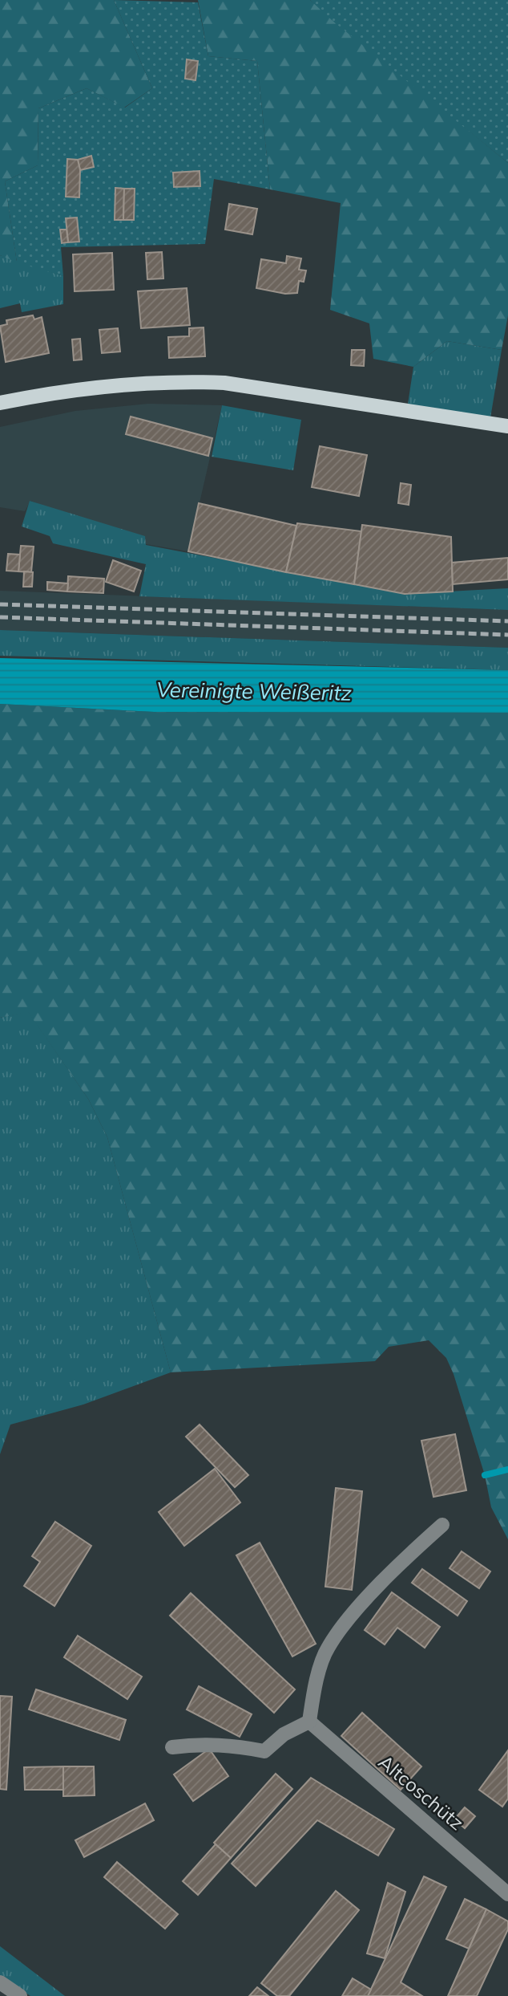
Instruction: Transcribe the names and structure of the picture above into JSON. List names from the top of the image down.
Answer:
{
  "streets": {
    "street": ["Altcoschütz"]
  },
  "water": ["Vereinigte Weißeritz"]
}
